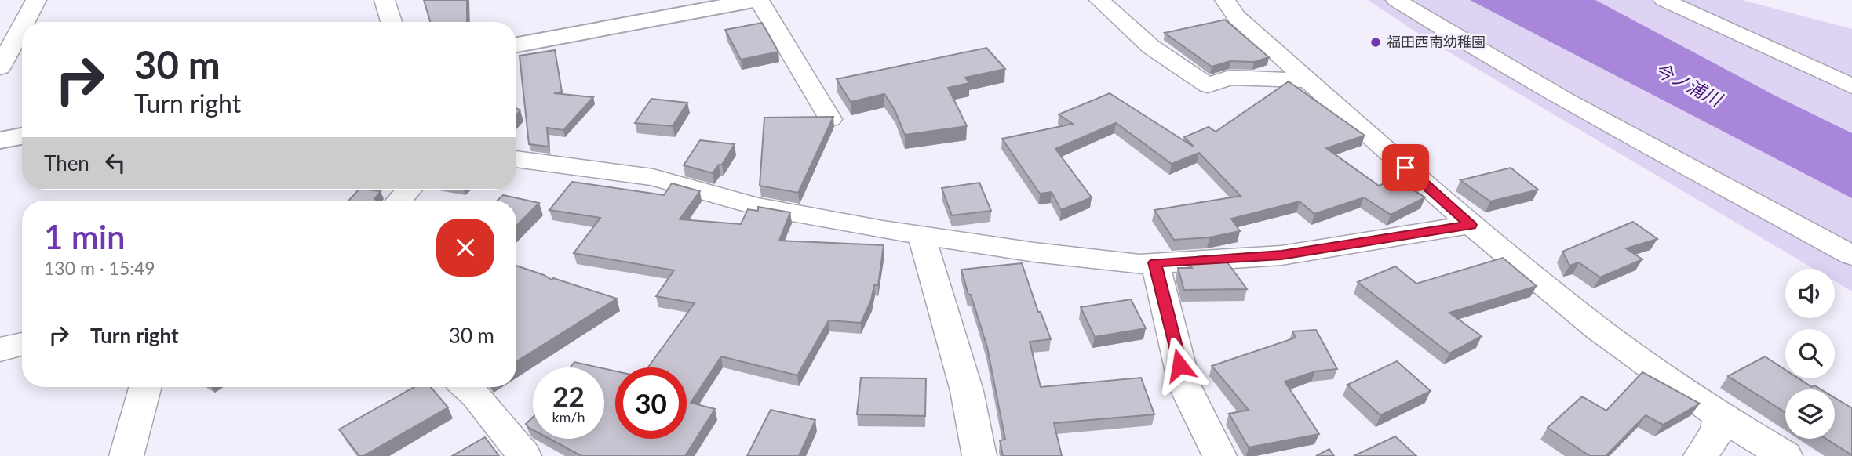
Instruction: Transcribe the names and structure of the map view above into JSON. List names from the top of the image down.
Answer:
{
  "water": ["今ノ浦川"],
  "places": ["福田西南幼稚園"],
  "page": {
    "turn": ["30 m", "Turn right"],
    "then": "Then",
    "heading": ["1 min", "130 m · 15:49"],
    "list": [
      {
        "name": "Turn right",
        "value": "30 m"
      }
    ],
    "speed": "22 km/h",
    "limit": "30"
  }
}
